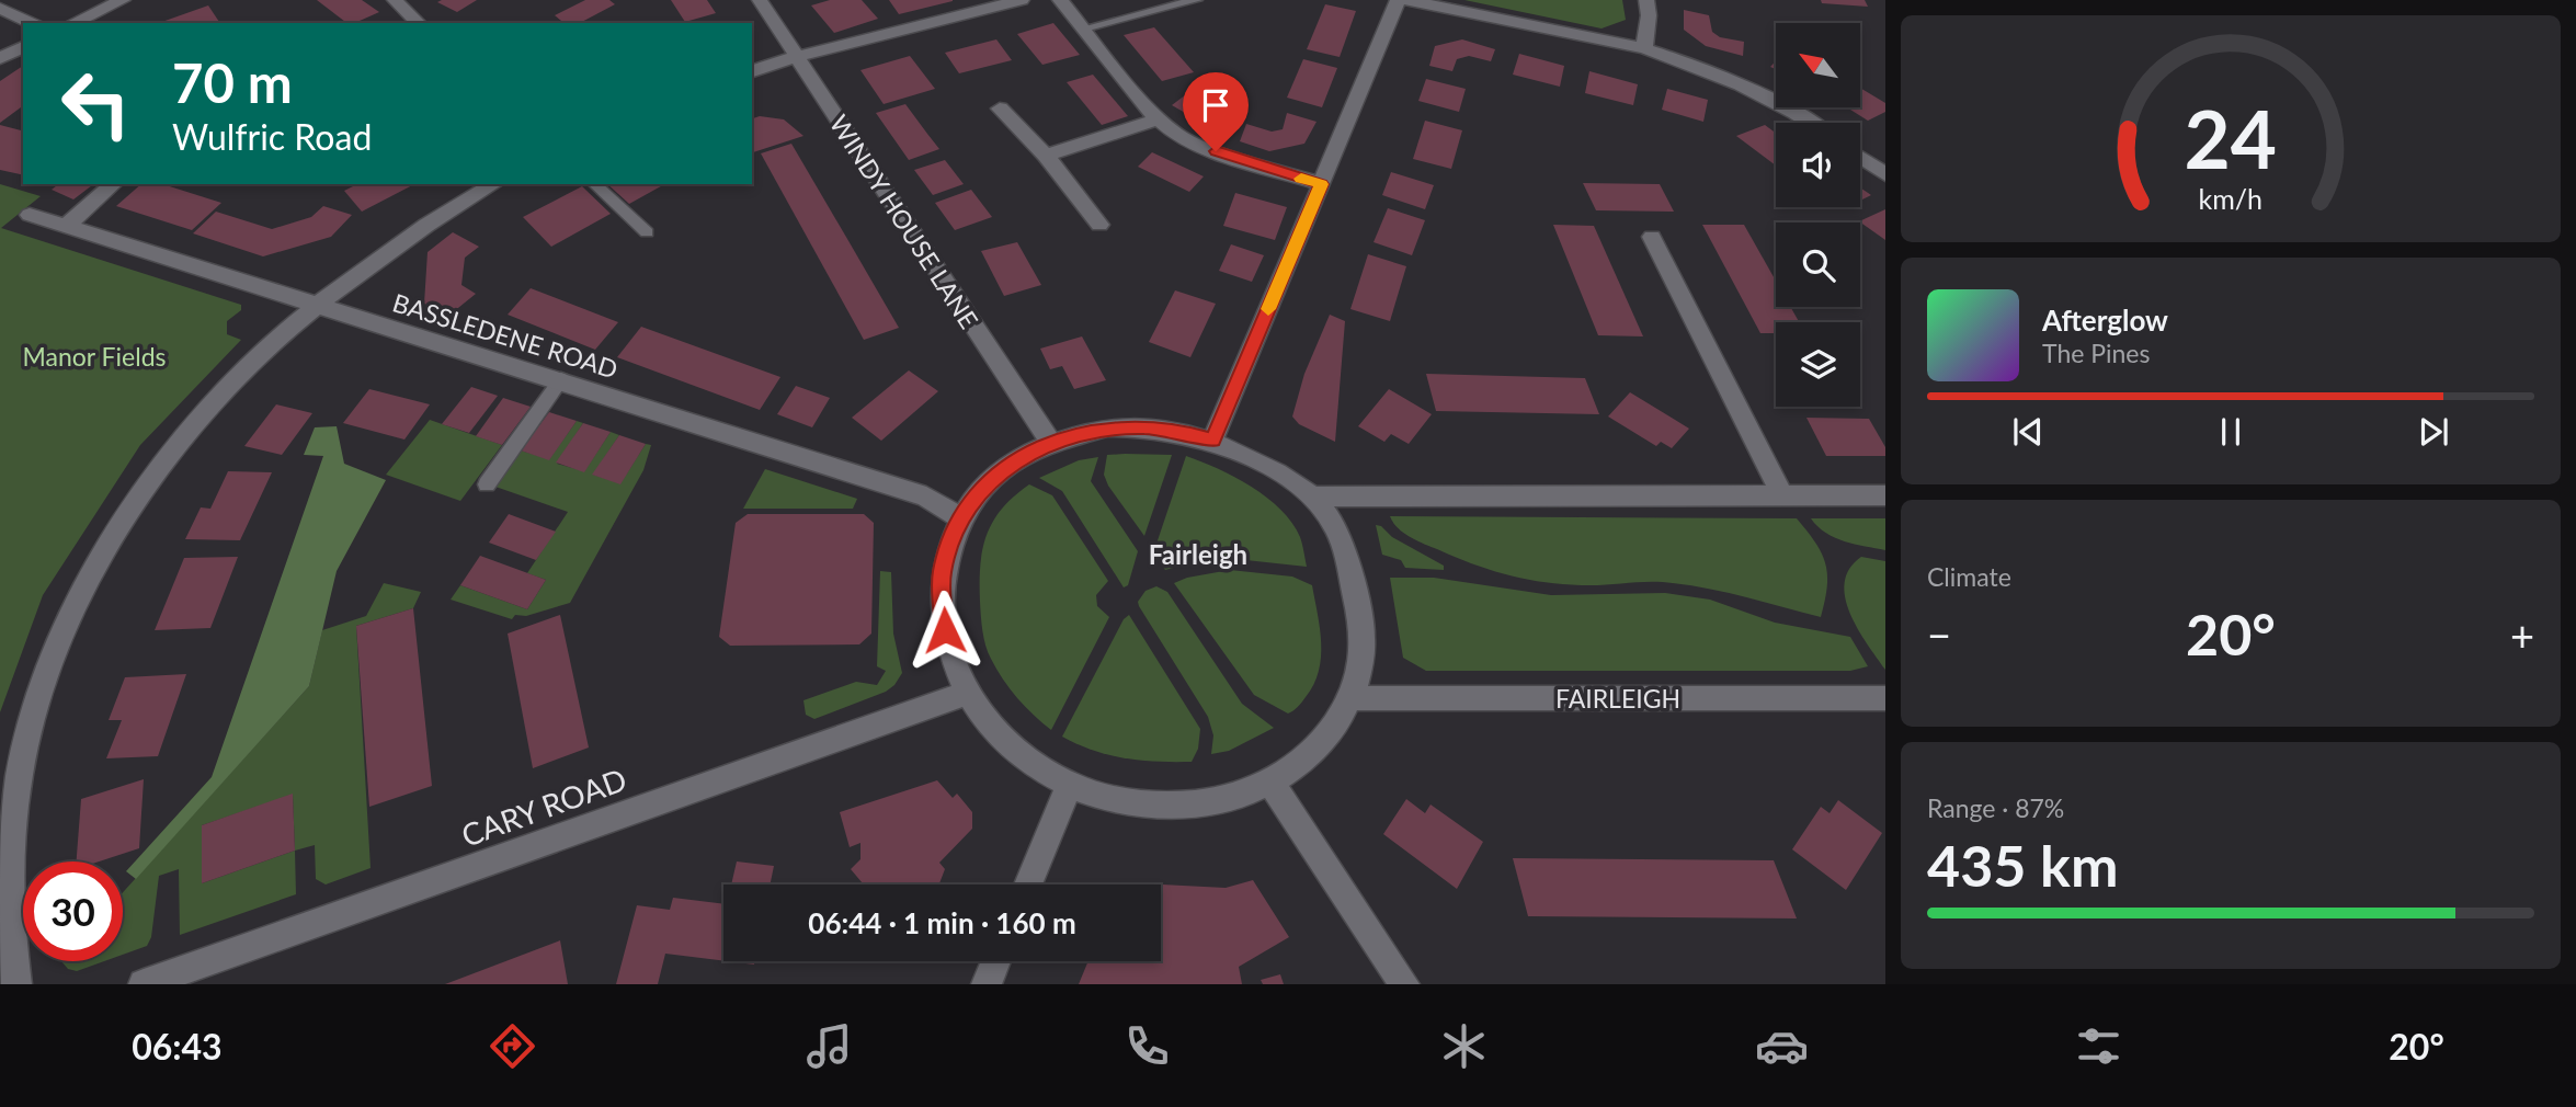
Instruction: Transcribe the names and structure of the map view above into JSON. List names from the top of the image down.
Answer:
{
  "streets": {
    "street": [
      "WINDY HOUSE LANE",
      "BASSLEDENE ROAD",
      "FAIRLEIGH",
      "CARY ROAD"
    ]
  },
  "districts": ["Fairleigh"],
  "parks": ["Manor Fields"],
  "north": "top left",
  "page": {
    "turn": ["70 m", "Wulfric Road"],
    "song": ["Afterglow", "The Pines"],
    "tile": [
      "Climate",
      ["Range · 87%", "435 km"]
    ],
    "heat": ["−", "20°", "+"],
    "limit": "30",
    "trip": "06:44 · 1 min · 160 m",
    "tabs": ["06:43", "20°"],
    "gauge": ["24", "km/h"]
  }
}
